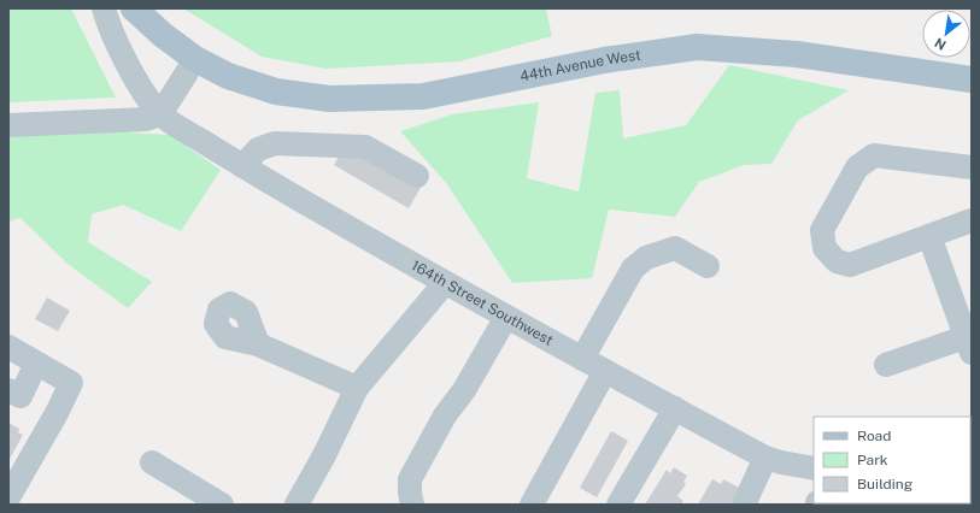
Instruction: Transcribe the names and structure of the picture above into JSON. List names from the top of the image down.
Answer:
{
  "streets": {
    "main road": ["44th Avenue West"],
    "street": ["164th Street Southwest"]
  },
  "legend": ["Road", "Park", "Building"],
  "north": "bottom left"
}
